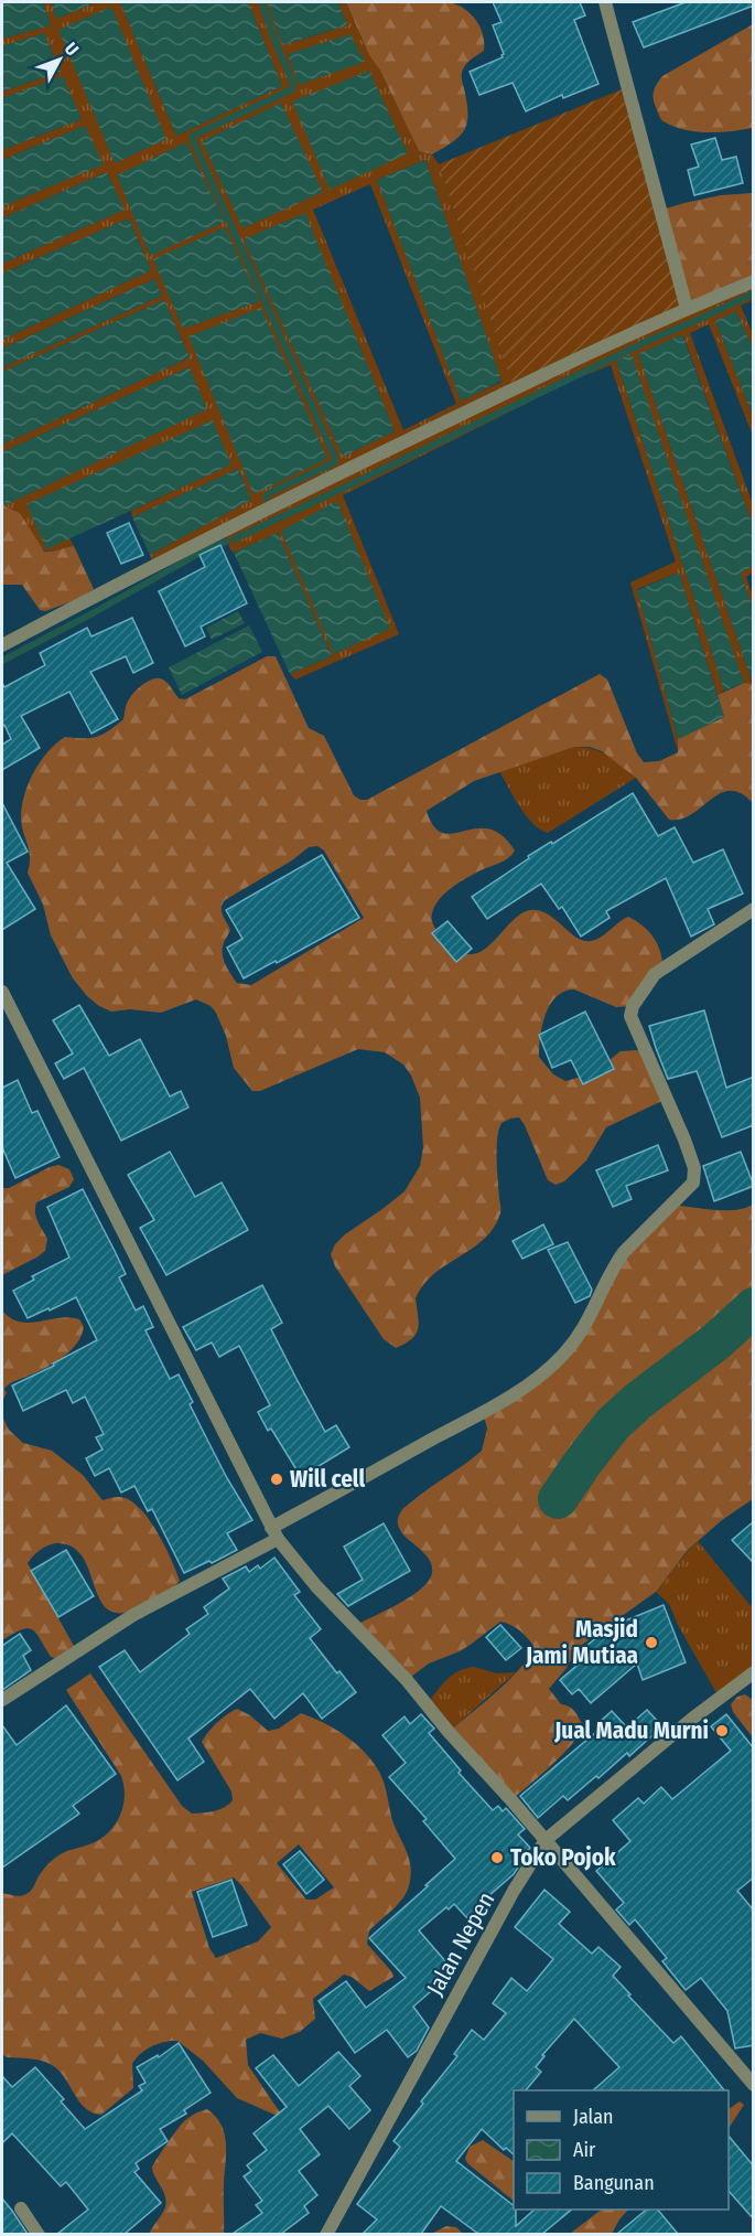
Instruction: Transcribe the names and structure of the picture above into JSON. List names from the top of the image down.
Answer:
{
  "streets": {
    "street": ["Jalan Nepen"]
  },
  "places": [
    "Will cell",
    "Masjid Jami Mutiaa",
    "Jual Madu Murni",
    "Toko Pojok"
  ],
  "legend": ["Jalan", "Air", "Bangunan"],
  "north": "top right"
}
